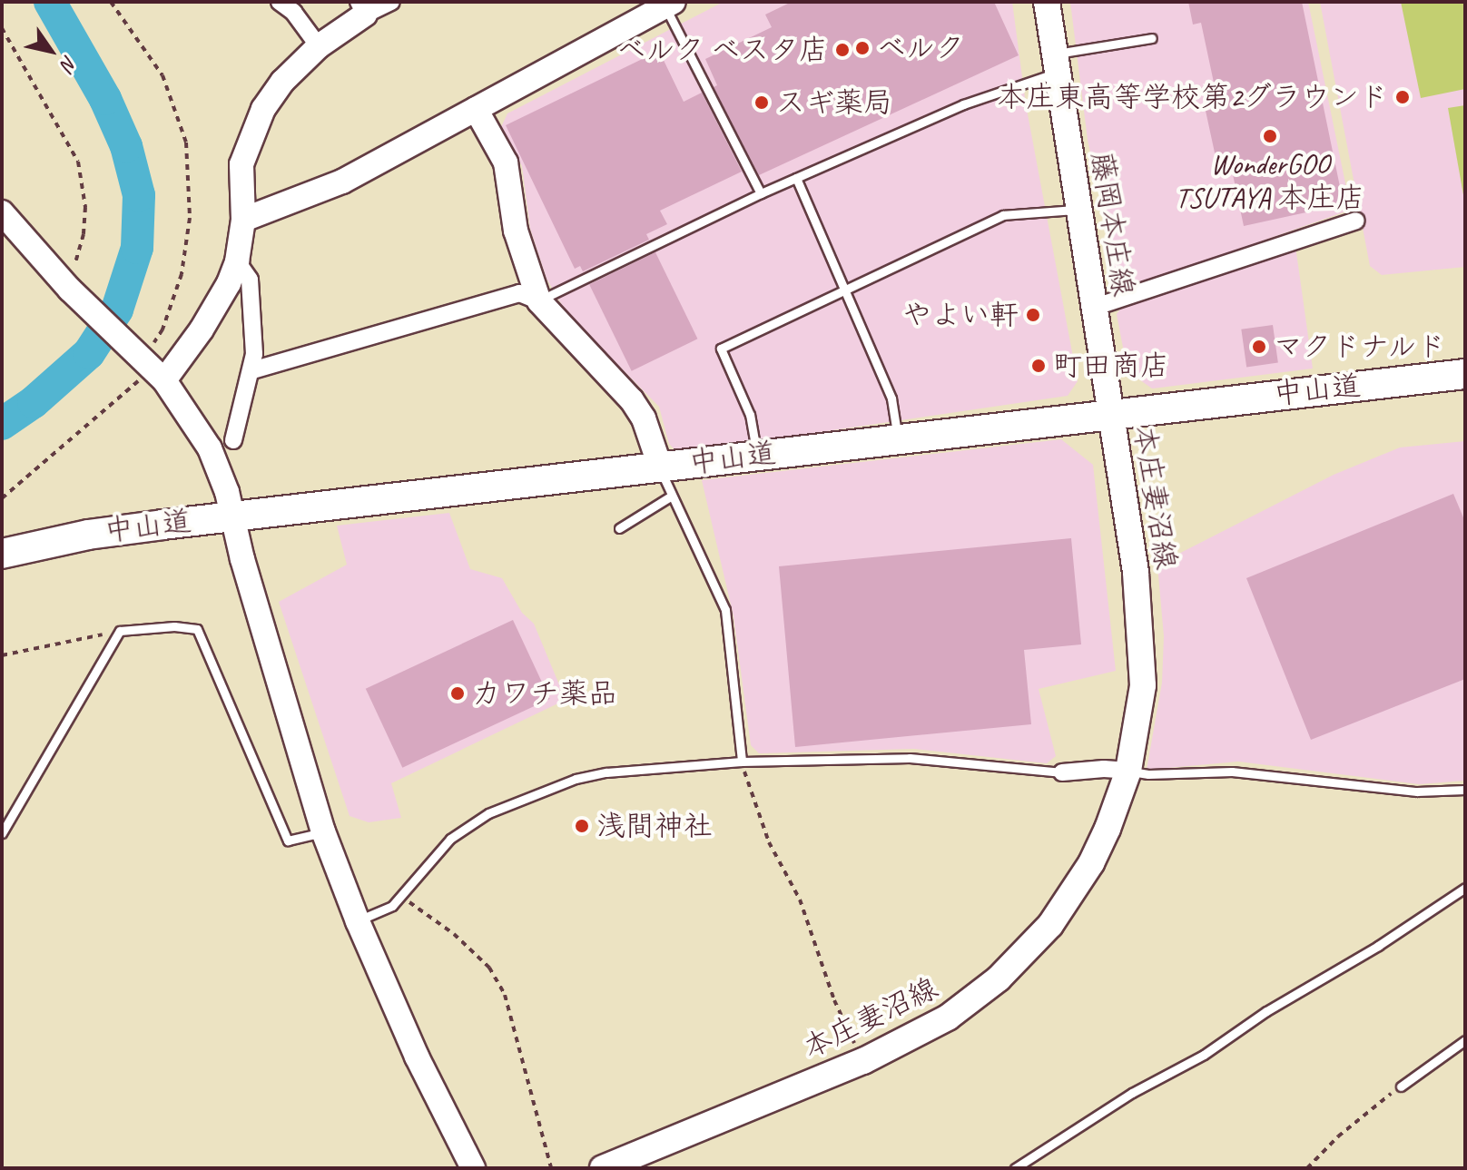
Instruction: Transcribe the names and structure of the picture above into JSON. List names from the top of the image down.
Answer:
{
  "streets": {
    "highway": ["中山道"],
    "main road": ["藤岡本庄線", "本庄妻沼線"]
  },
  "crossings": [
    ["藤岡本庄線", "中山道"],
    ["藤岡本庄線", "本庄妻沼線"],
    ["中山道", "本庄妻沼線"]
  ],
  "places": [
    "ベルク",
    "ベルク ベスタ店",
    "本庄東高等学校第2グラウンド",
    "スギ薬局",
    "WonderGOO TSUTAYA 本庄店",
    "やよい軒",
    "マクドナルド",
    "町田商店",
    "カワチ薬品",
    "浅間神社"
  ],
  "north": "bottom right"
}
